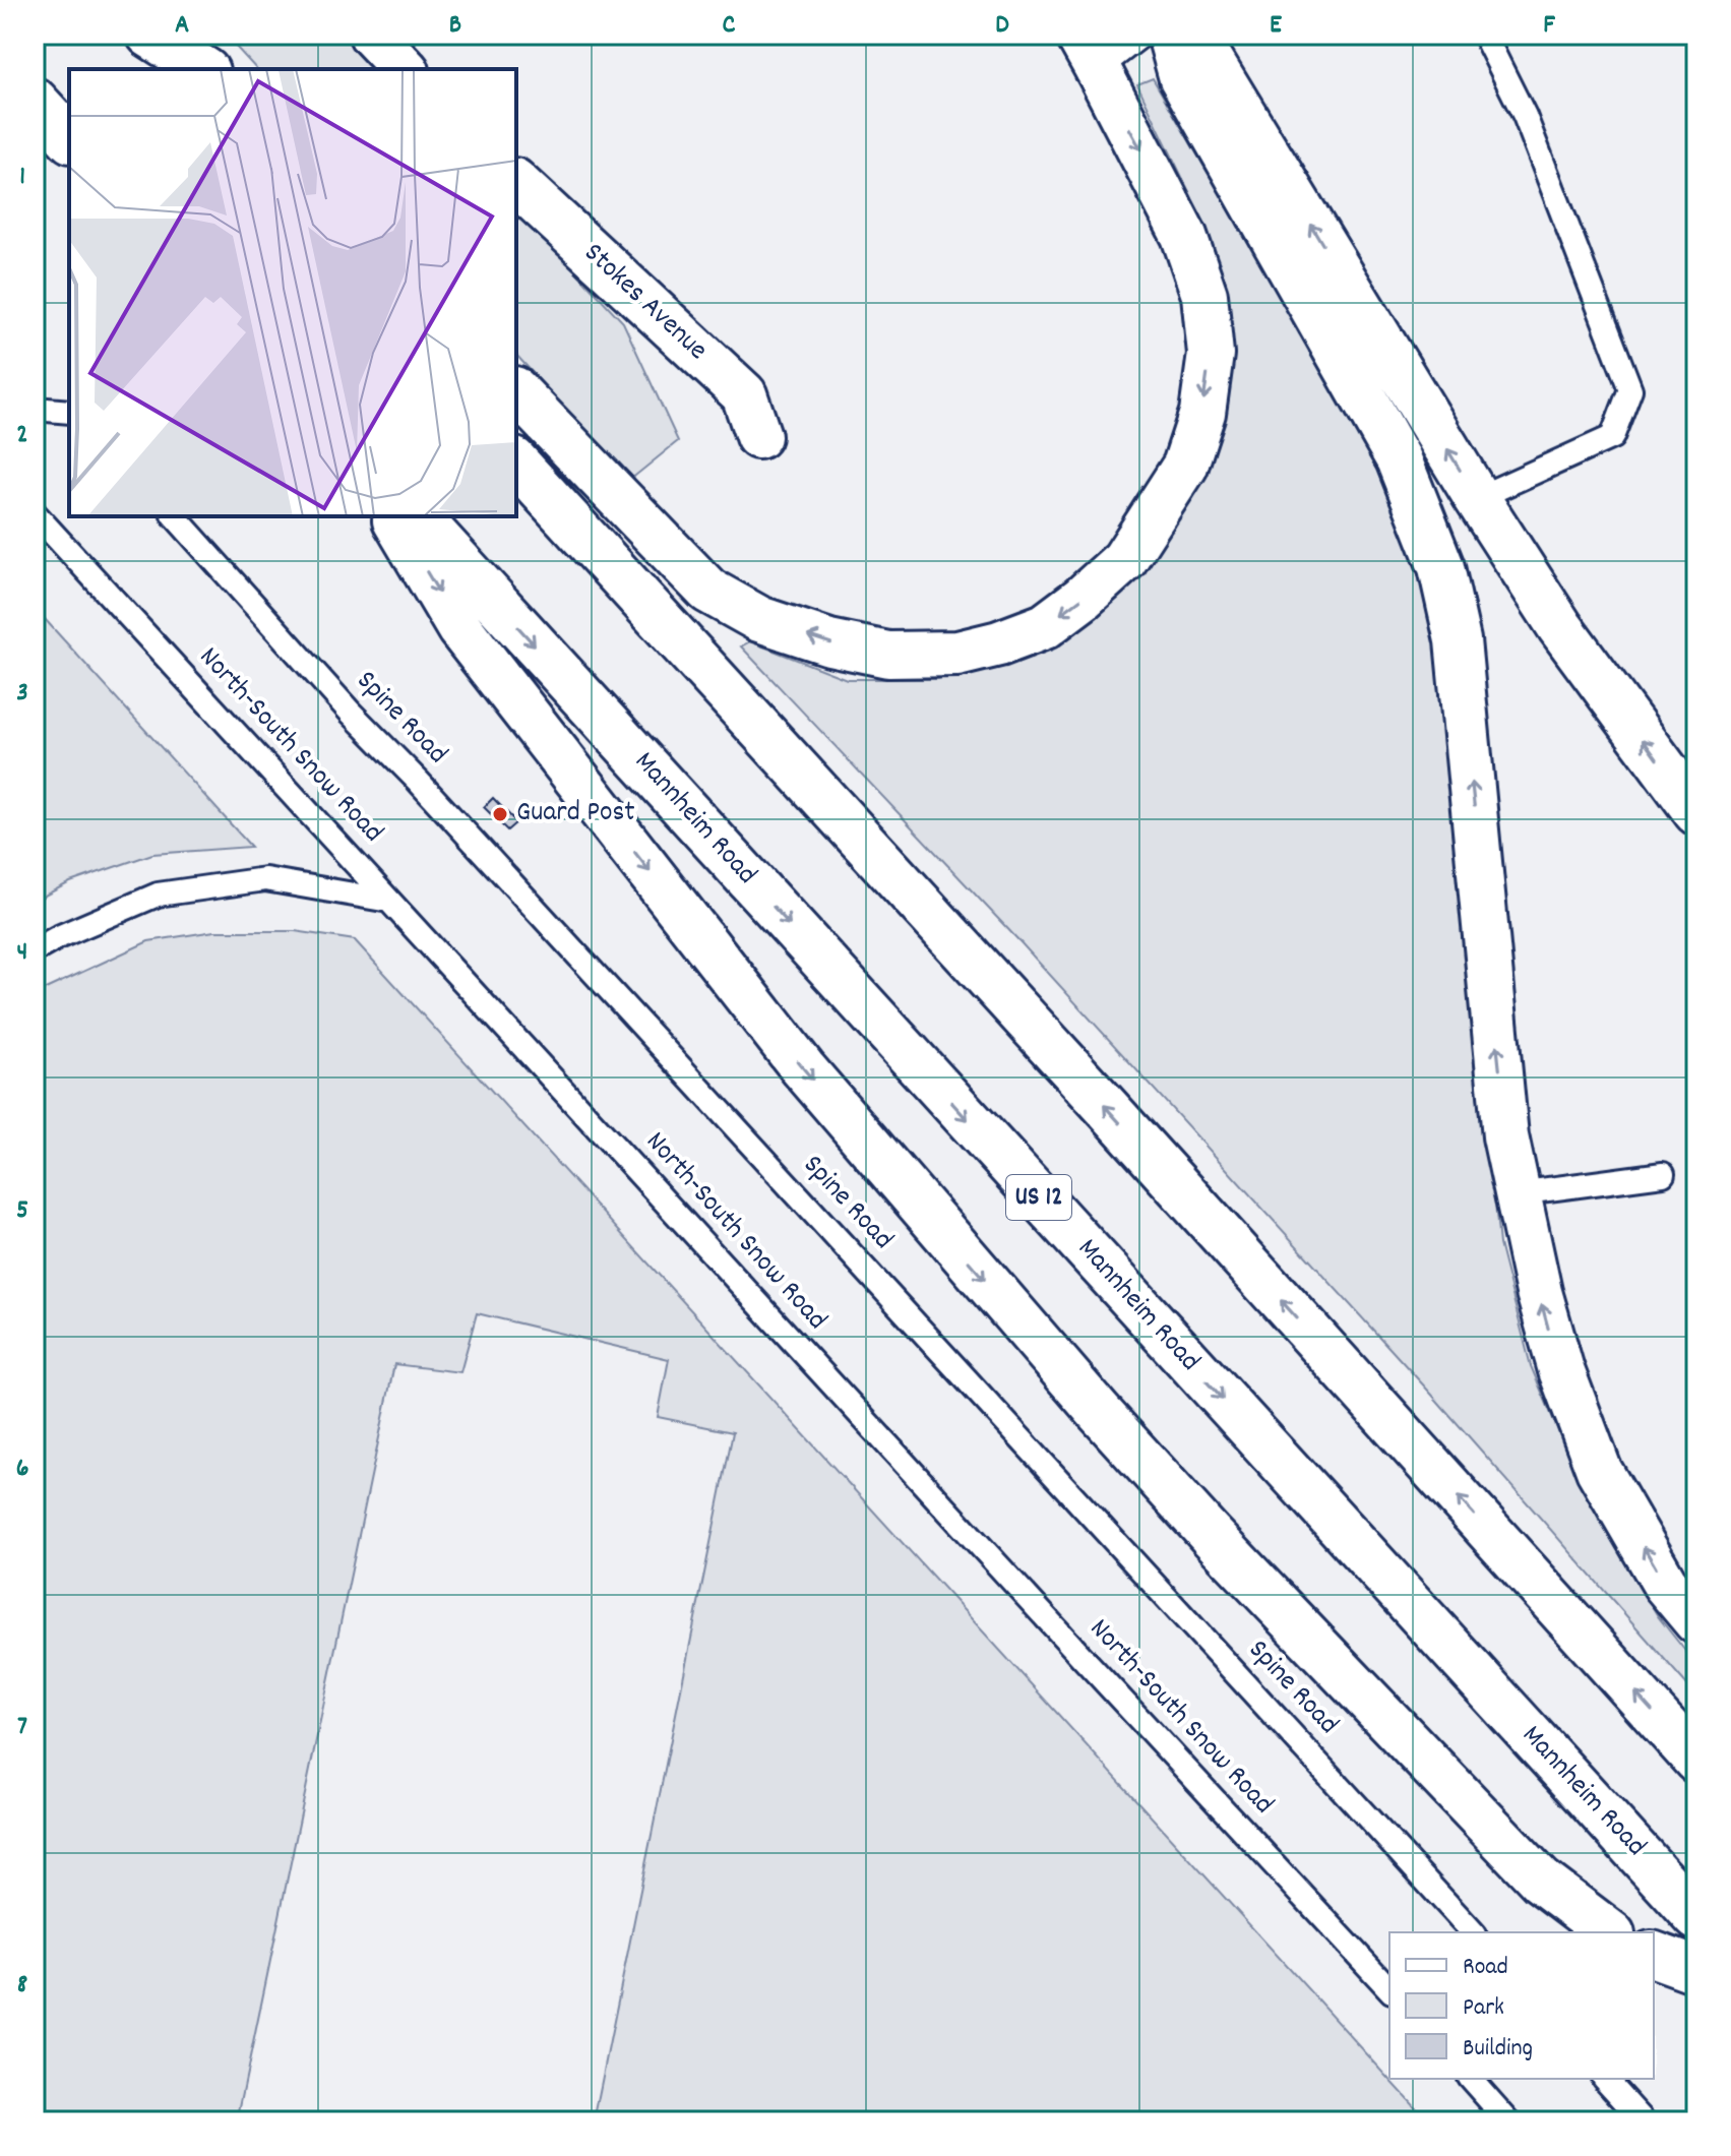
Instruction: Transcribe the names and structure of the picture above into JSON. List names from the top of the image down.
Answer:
{
  "streets": {
    "main road": ["Stokes Avenue", "Mannheim Road", "US 12"],
    "lane": ["Spine Road", "North-South Snow Road"]
  },
  "places": ["Guard Post"],
  "legend": ["Road", "Park", "Building"],
  "grid": {
    "columns": [
      "A",
      "B",
      "C",
      "D",
      "E",
      "F"
    ],
    "rows": [
      "1",
      "2",
      "3",
      "4",
      "5",
      "6",
      "7",
      "8"
    ]
  }
}
